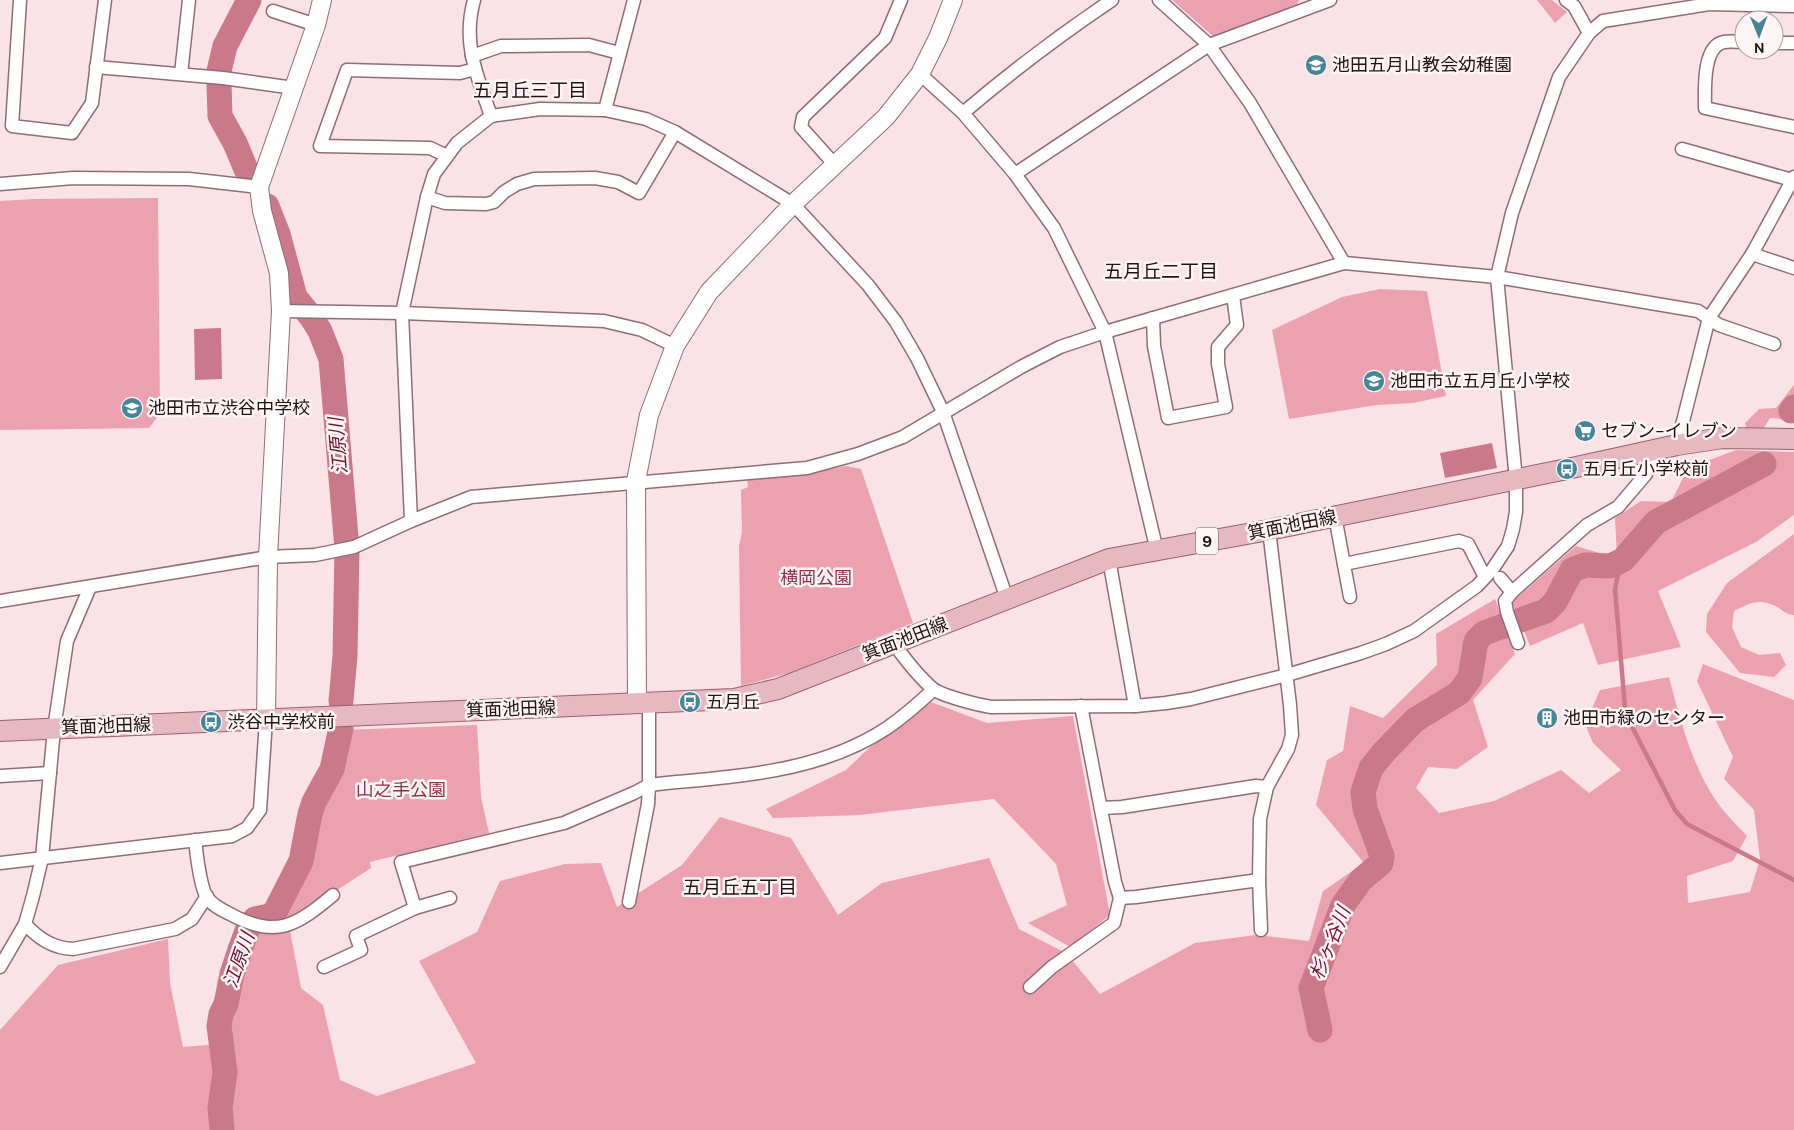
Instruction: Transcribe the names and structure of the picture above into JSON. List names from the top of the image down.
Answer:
{
  "streets": {
    "main road": ["箕面池田線", "9"]
  },
  "districts": ["五月丘三丁目", "五月丘二丁目", "五月丘五丁目"],
  "water": ["江原川", "杉ヶ谷川"],
  "parks": ["横岡公園", "山之手公園"],
  "places": {
    "school or university": ["池田五月山教会幼稚園", "池田市立五月丘小学校", "池田市立渋谷中学校"],
    "supermarket": ["セブン-イレブン"],
    "bus stop": ["五月丘小学校前", "五月丘", "渋谷中学校前"],
    "building": ["池田市緑のセンター"]
  },
  "north": "bottom"
}
